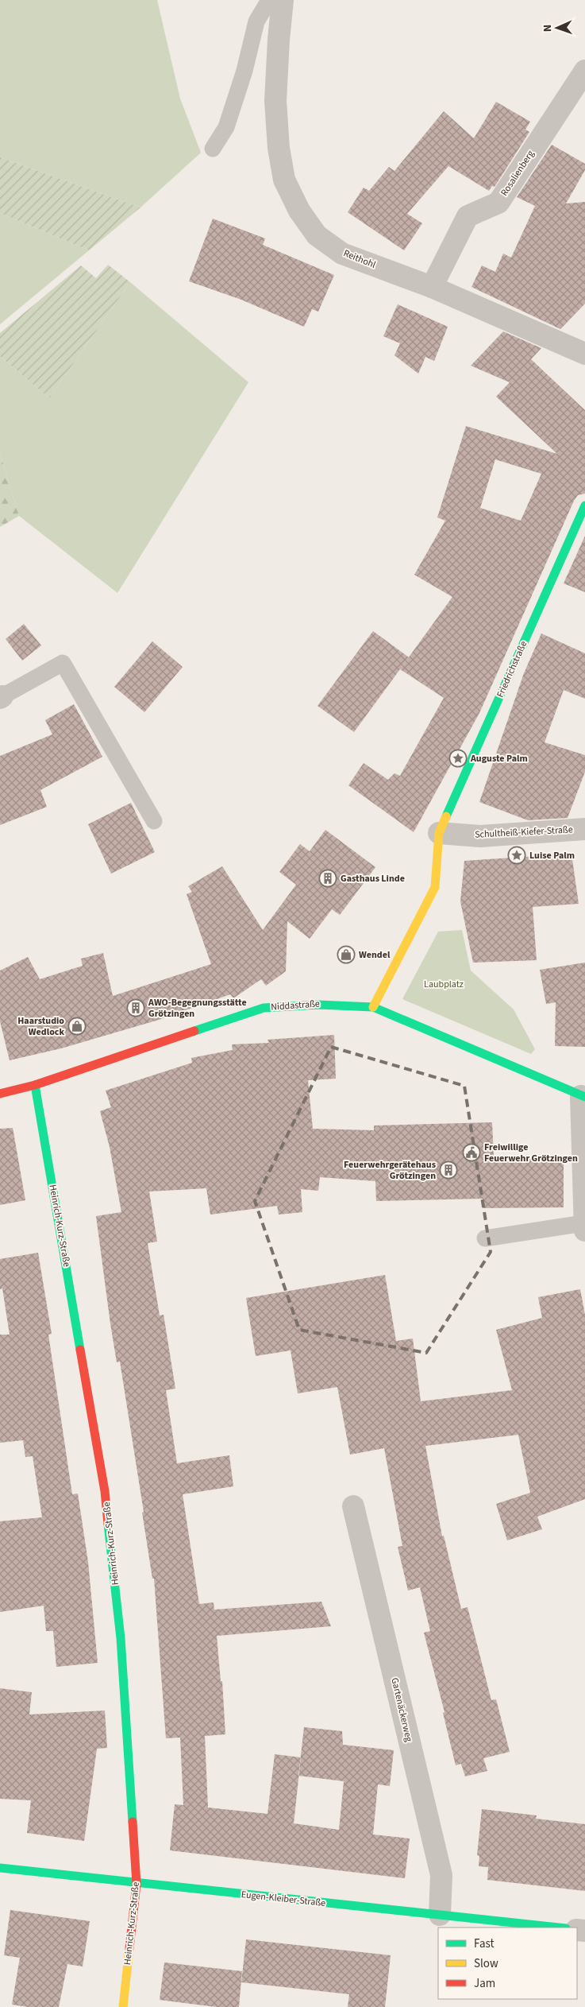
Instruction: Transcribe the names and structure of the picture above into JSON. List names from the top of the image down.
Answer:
{
  "streets": {
    "street": [
      "Rosalienberg",
      "Reithohl",
      "Friedrichstraße",
      "Schultheiß-Kiefer-Straße",
      "Niddastraße",
      "Heinrich-Kurz-Straße",
      "Gartenäckerweg",
      "Eugen-Kleiber-Straße"
    ]
  },
  "crossings": [
    ["Rosalienberg", "Reithohl"],
    ["Friedrichstraße", "Schultheiß-Kiefer-Straße"],
    ["Niddastraße", "Heinrich-Kurz-Straße"],
    ["Heinrich-Kurz-Straße", "Eugen-Kleiber-Straße"],
    ["Gartenäckerweg", "Eugen-Kleiber-Straße"]
  ],
  "parks": ["Laubplatz"],
  "places": {
    "place": ["Auguste Palm", "Luise Palm"],
    "building": ["Gasthaus Linde", "AWO-Begegnungsstätte Grötzingen", "Feuerwehrgerätehaus Grötzingen"],
    "shop": ["Wendel", "Haarstudio Wedlock"],
    "public building": ["Freiwillige Feuerwehr Grötzingen"]
  },
  "legend": ["Fast", "Slow", "Jam"],
  "north": "left"
}
